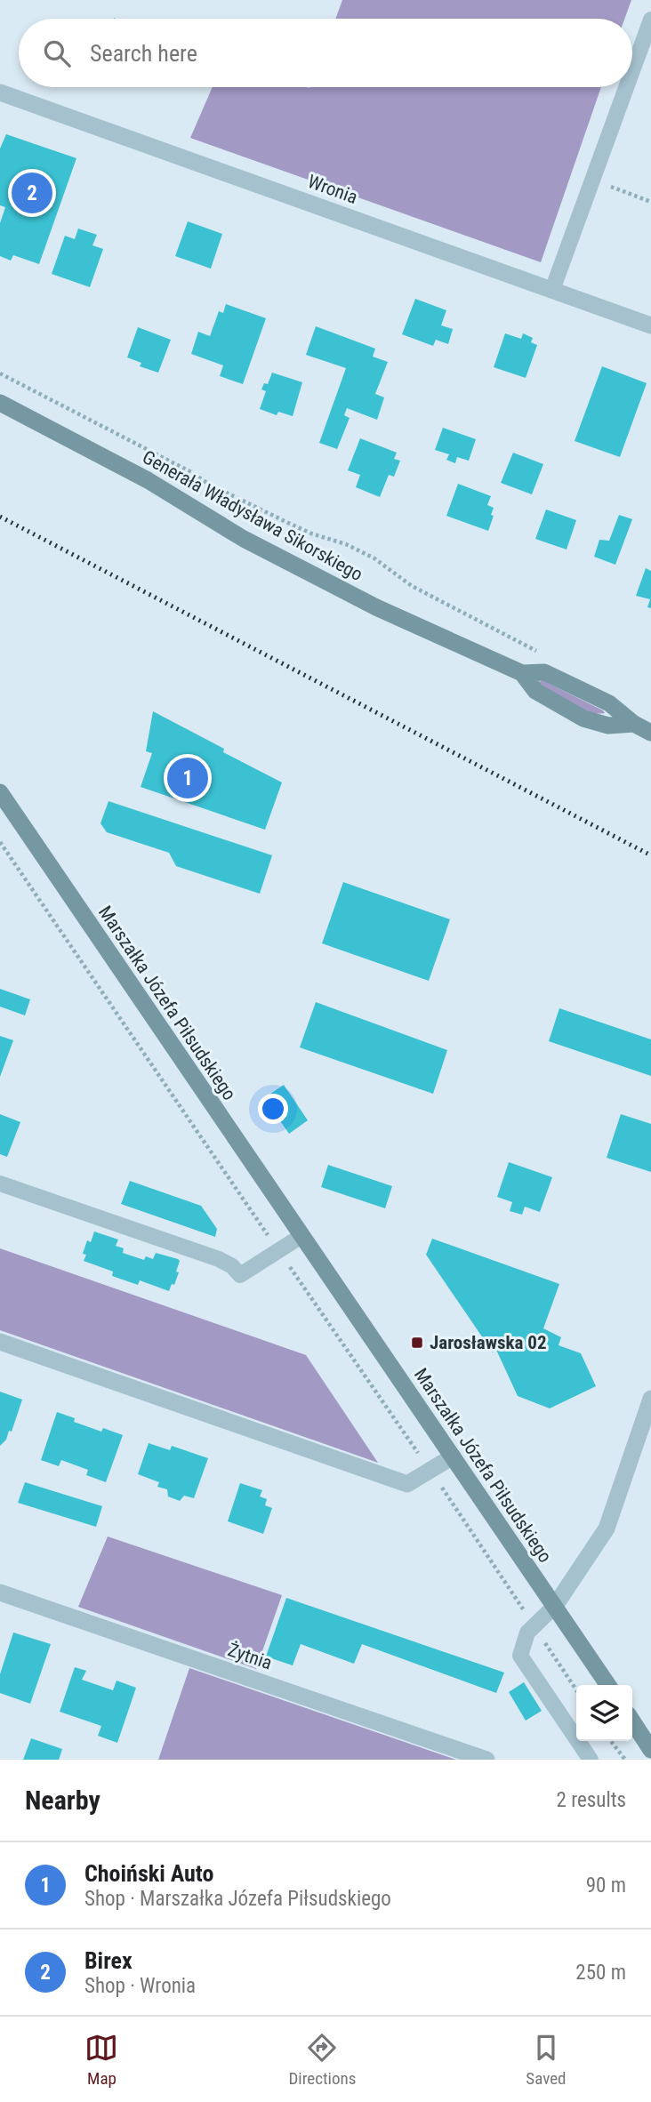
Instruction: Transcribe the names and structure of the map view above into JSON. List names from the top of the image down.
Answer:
{
  "streets": {
    "main road": ["Generała Władysława Sikorskiego", "Marszałka Józefa Piłsudskiego"],
    "street": ["Wronia", "Żytnia"]
  },
  "places": {
    "transit": ["Jarosławska 02"]
  },
  "page": {
    "search": "Search here",
    "pins": ["2", "1"],
    "heading": ["Nearby", "2 results"],
    "list": [
      {
        "mark": "1",
        "name": "Choiński Auto",
        "note": "Shop · Marszałka Józefa Piłsudskiego",
        "value": "90 m"
      },
      {
        "mark": "2",
        "name": "Birex",
        "note": "Shop · Wronia",
        "value": "250 m"
      }
    ],
    "nav": ["Map", "Directions", "Saved"]
  }
}
